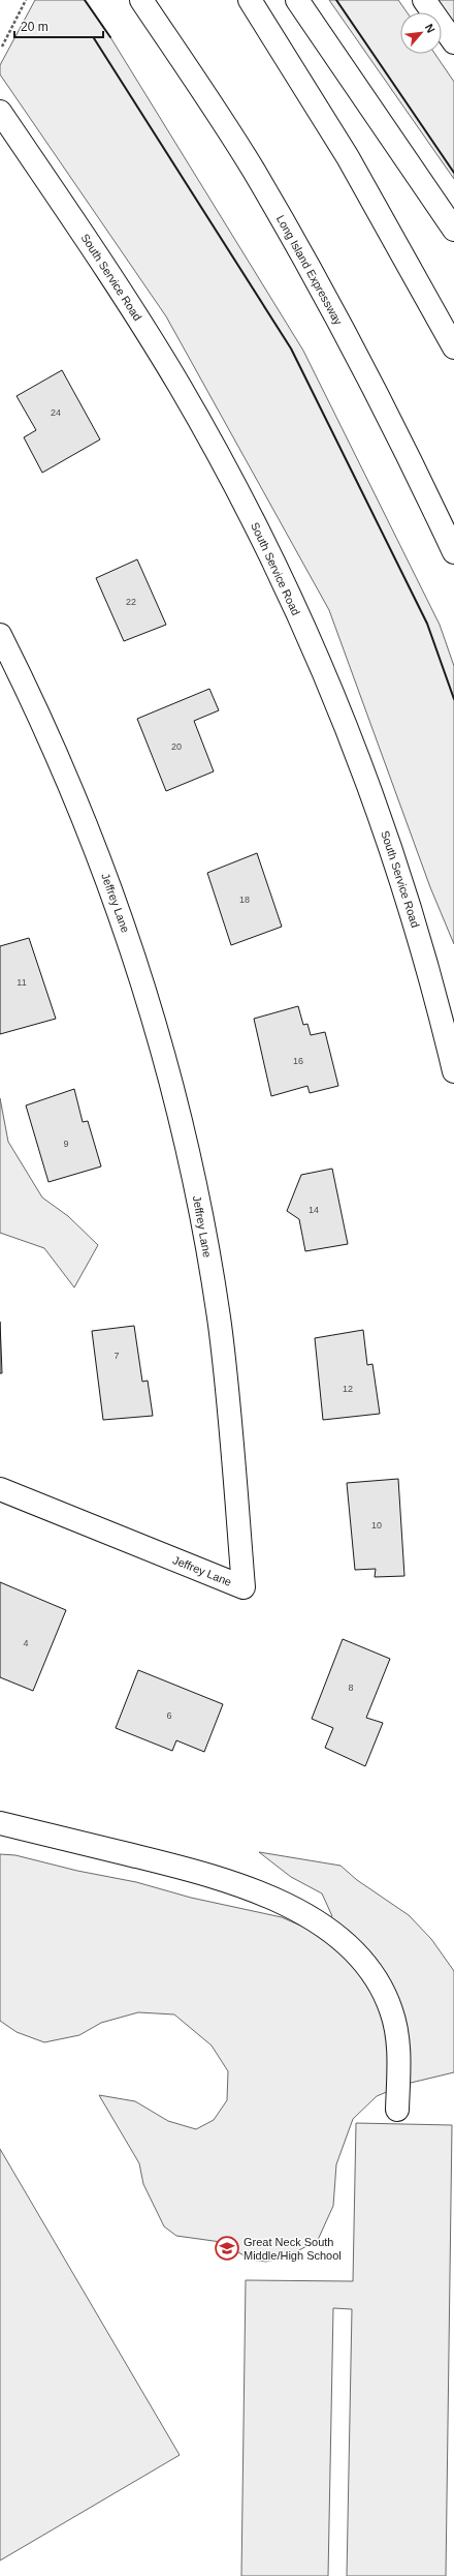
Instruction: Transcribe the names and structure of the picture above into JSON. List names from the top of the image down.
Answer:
{
  "streets": {
    "main road": ["Long Island Expressway", "South Service Road", "Jeffrey Lane"]
  },
  "places": {
    "school or university": ["Great Neck South Middle/High School"]
  },
  "house_numbers": [
    "24",
    "22",
    "20",
    "18",
    "11",
    "16",
    "9",
    "14",
    "7",
    "12",
    "10",
    "4",
    "8",
    "6"
  ],
  "scale_bar": "20 m",
  "north": "top right"
}
